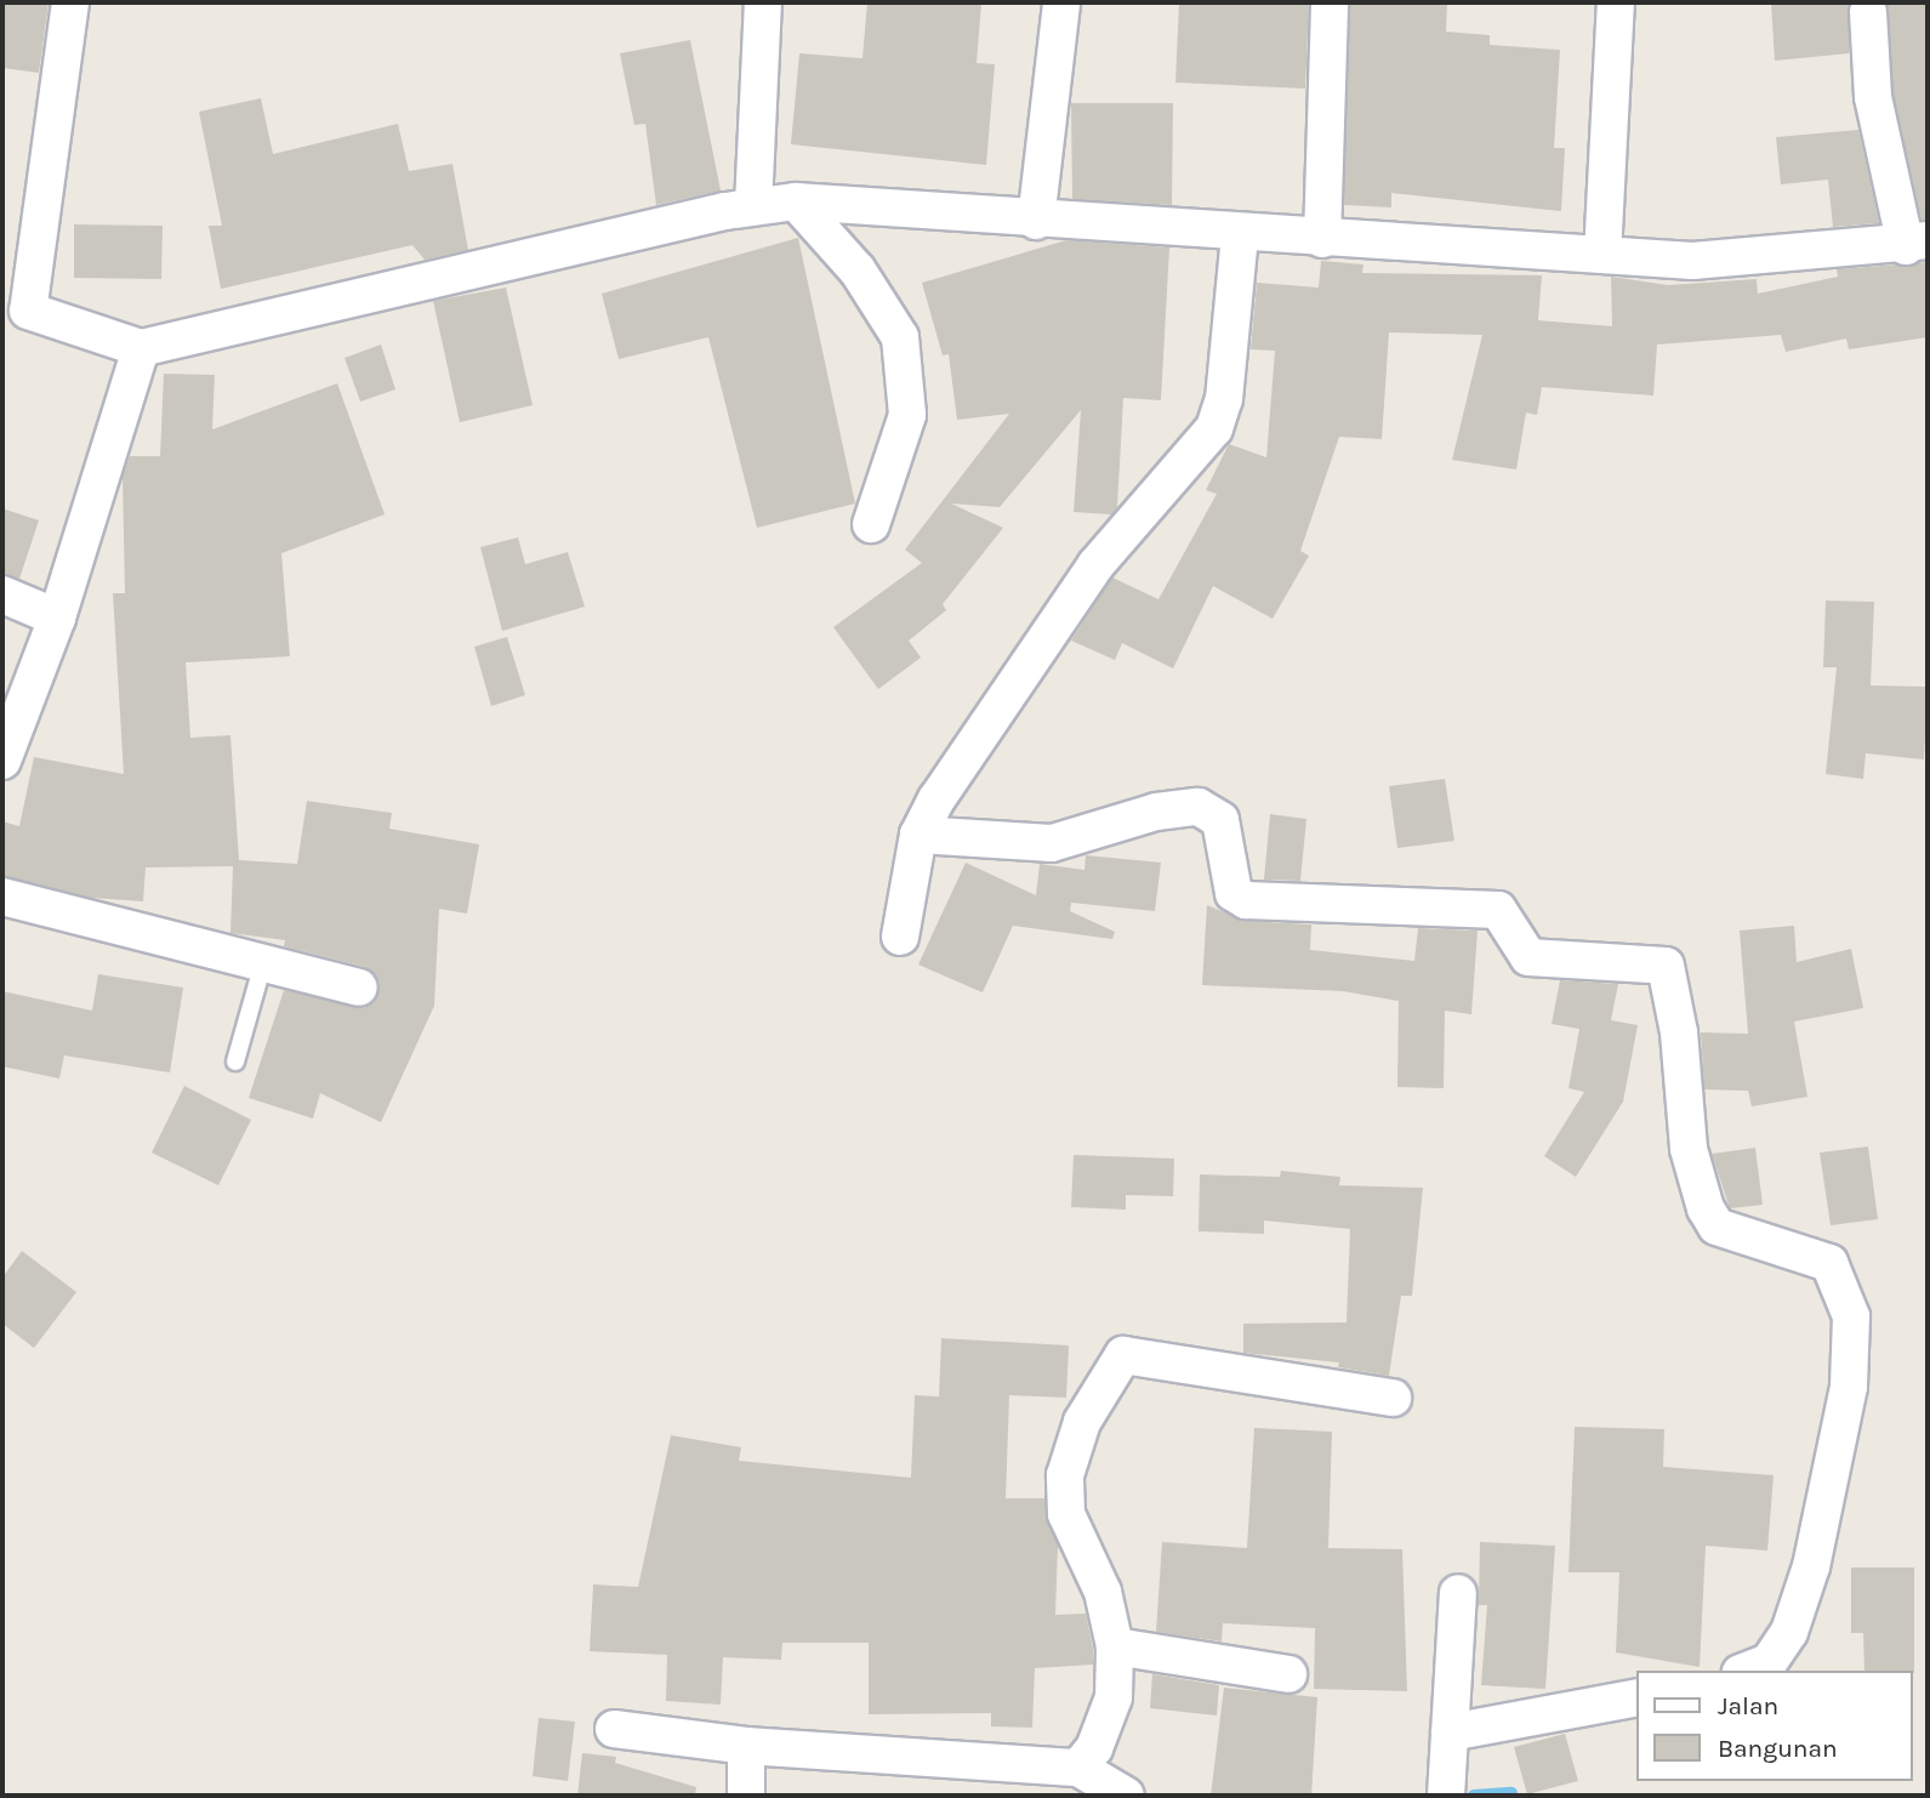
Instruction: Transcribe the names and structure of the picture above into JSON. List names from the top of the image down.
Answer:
{
  "legend": ["Jalan", "Bangunan"]
}
